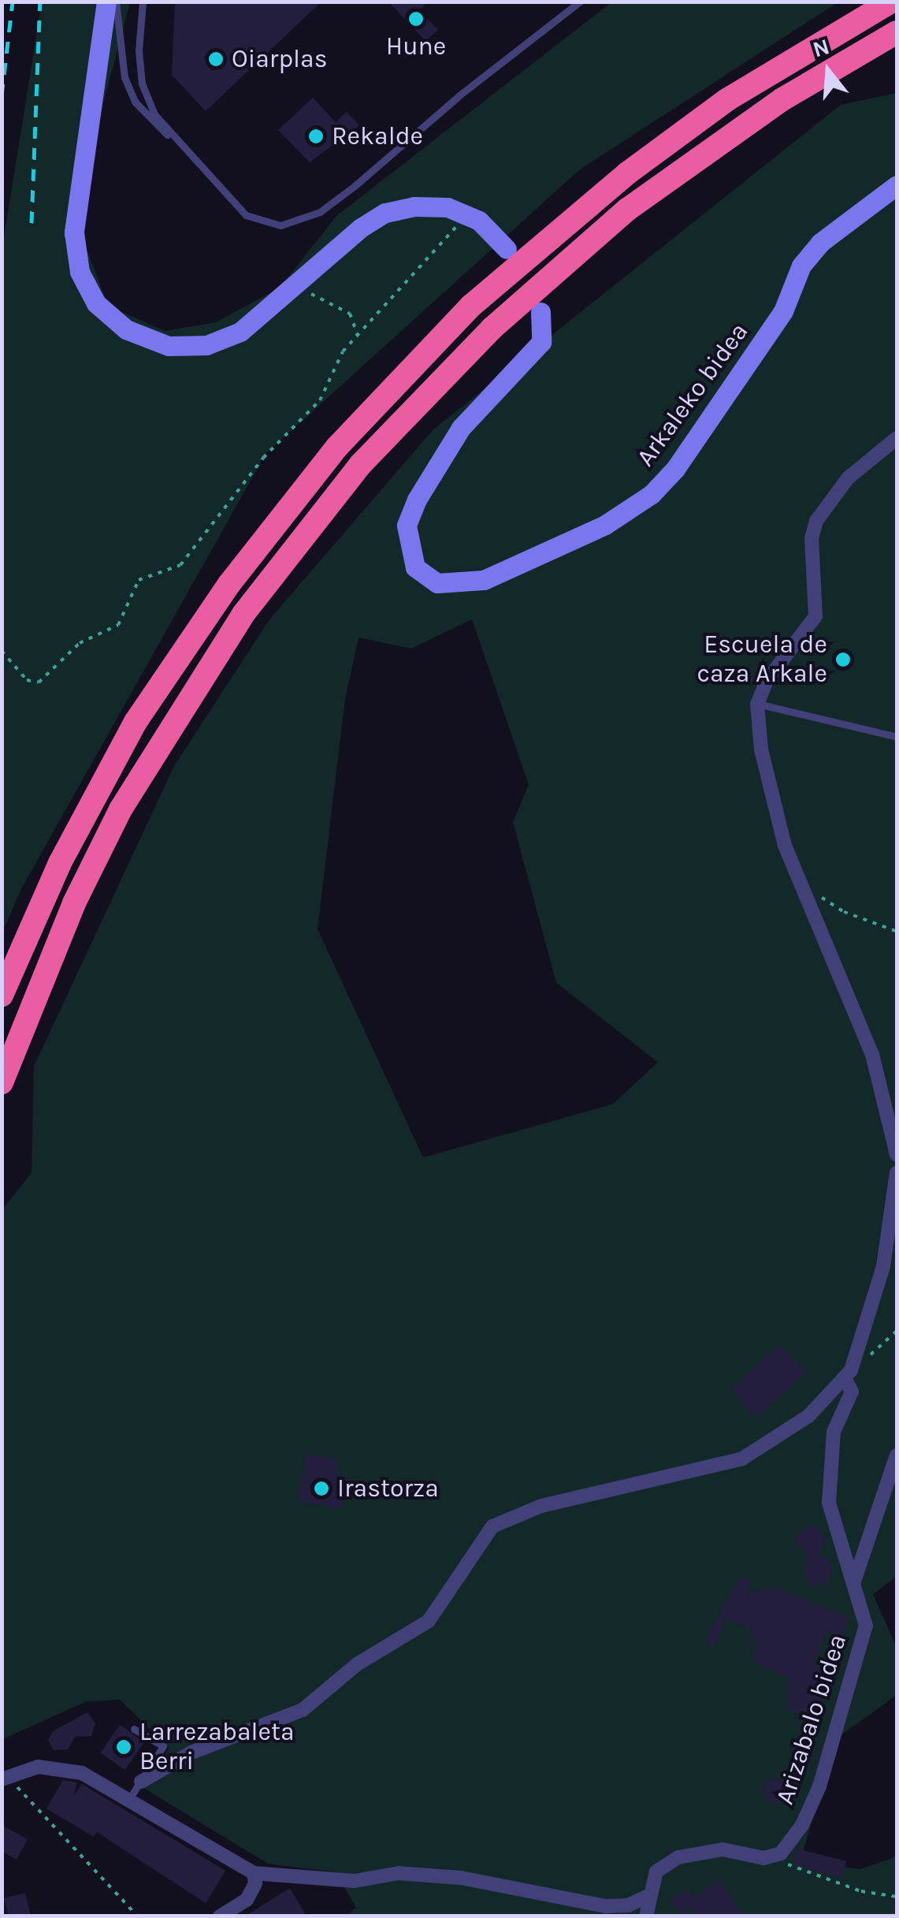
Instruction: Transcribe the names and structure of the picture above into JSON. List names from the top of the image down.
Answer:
{
  "streets": {
    "street": ["Arkaleko bidea", "Arizabalo bidea"]
  },
  "places": [
    "Hune",
    "Oiarplas",
    "Rekalde",
    "Escuela de caza Arkale",
    "Irastorza",
    "Larrezabaleta Berri"
  ],
  "north": "top"
}
